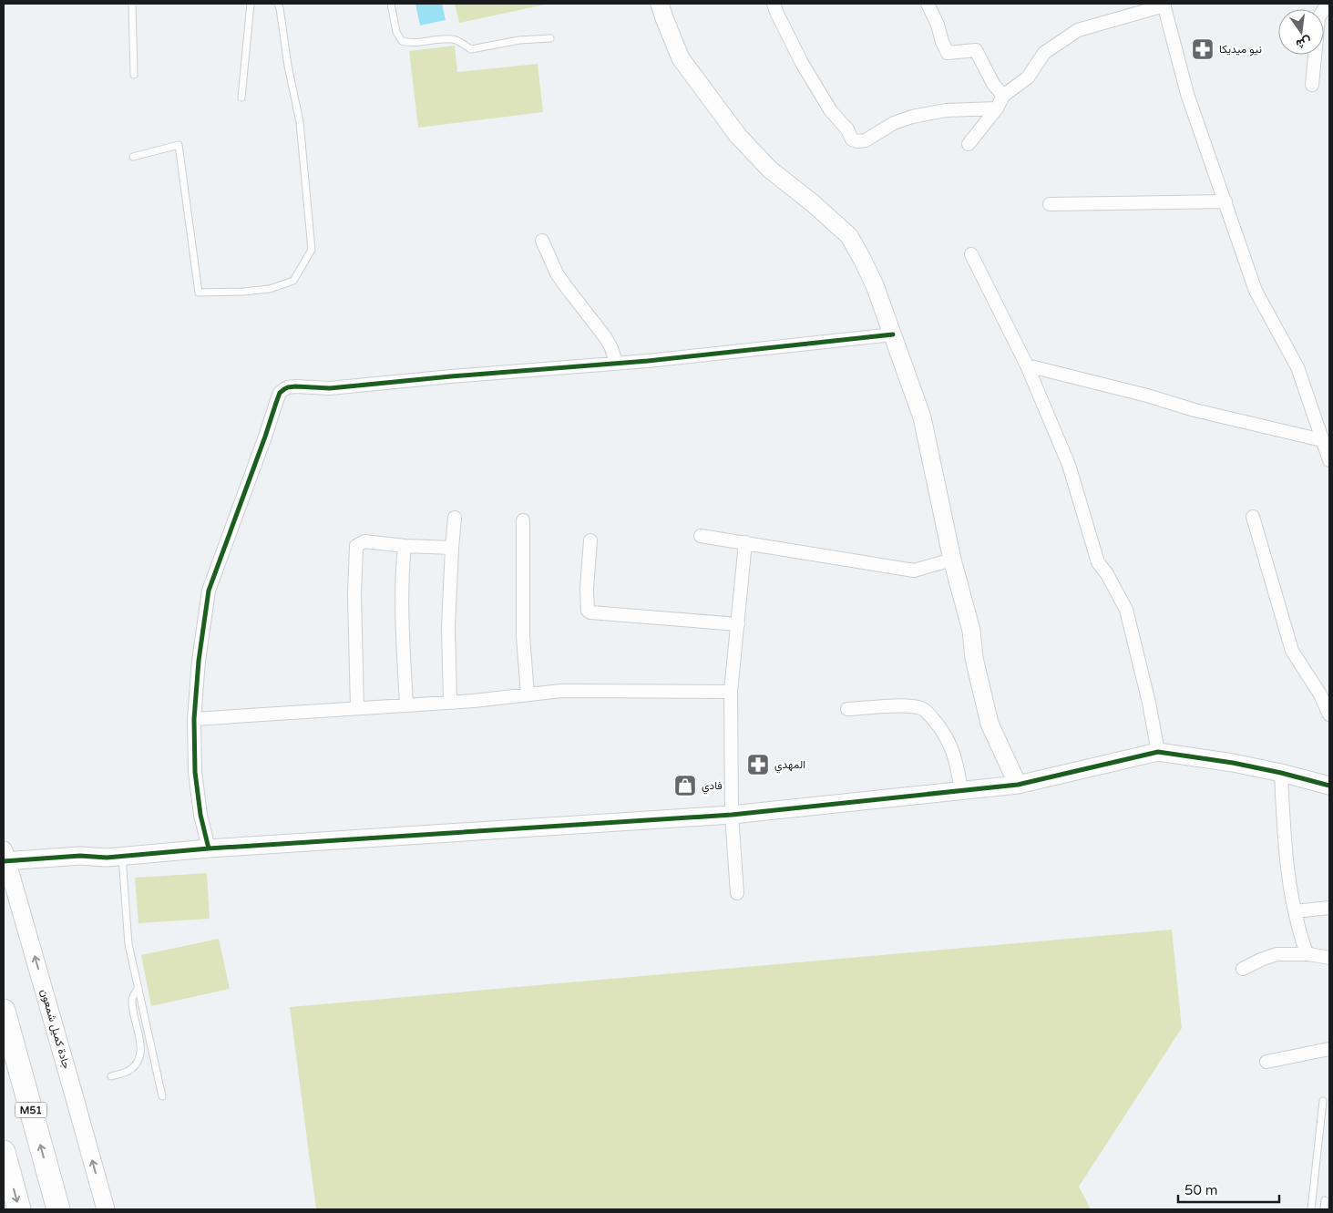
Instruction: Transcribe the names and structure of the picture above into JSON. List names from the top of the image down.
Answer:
{
  "streets": {
    "highway": ["M51"],
    "street": ["جادة كميل شمعون"]
  },
  "one_way": ["جادة كميل شمعون"],
  "places": {
    "pharmacy": ["نيو ميديكا", "المهدي"],
    "shop": ["فادي"]
  },
  "scale_bar": "50 m",
  "north": "bottom"
}
